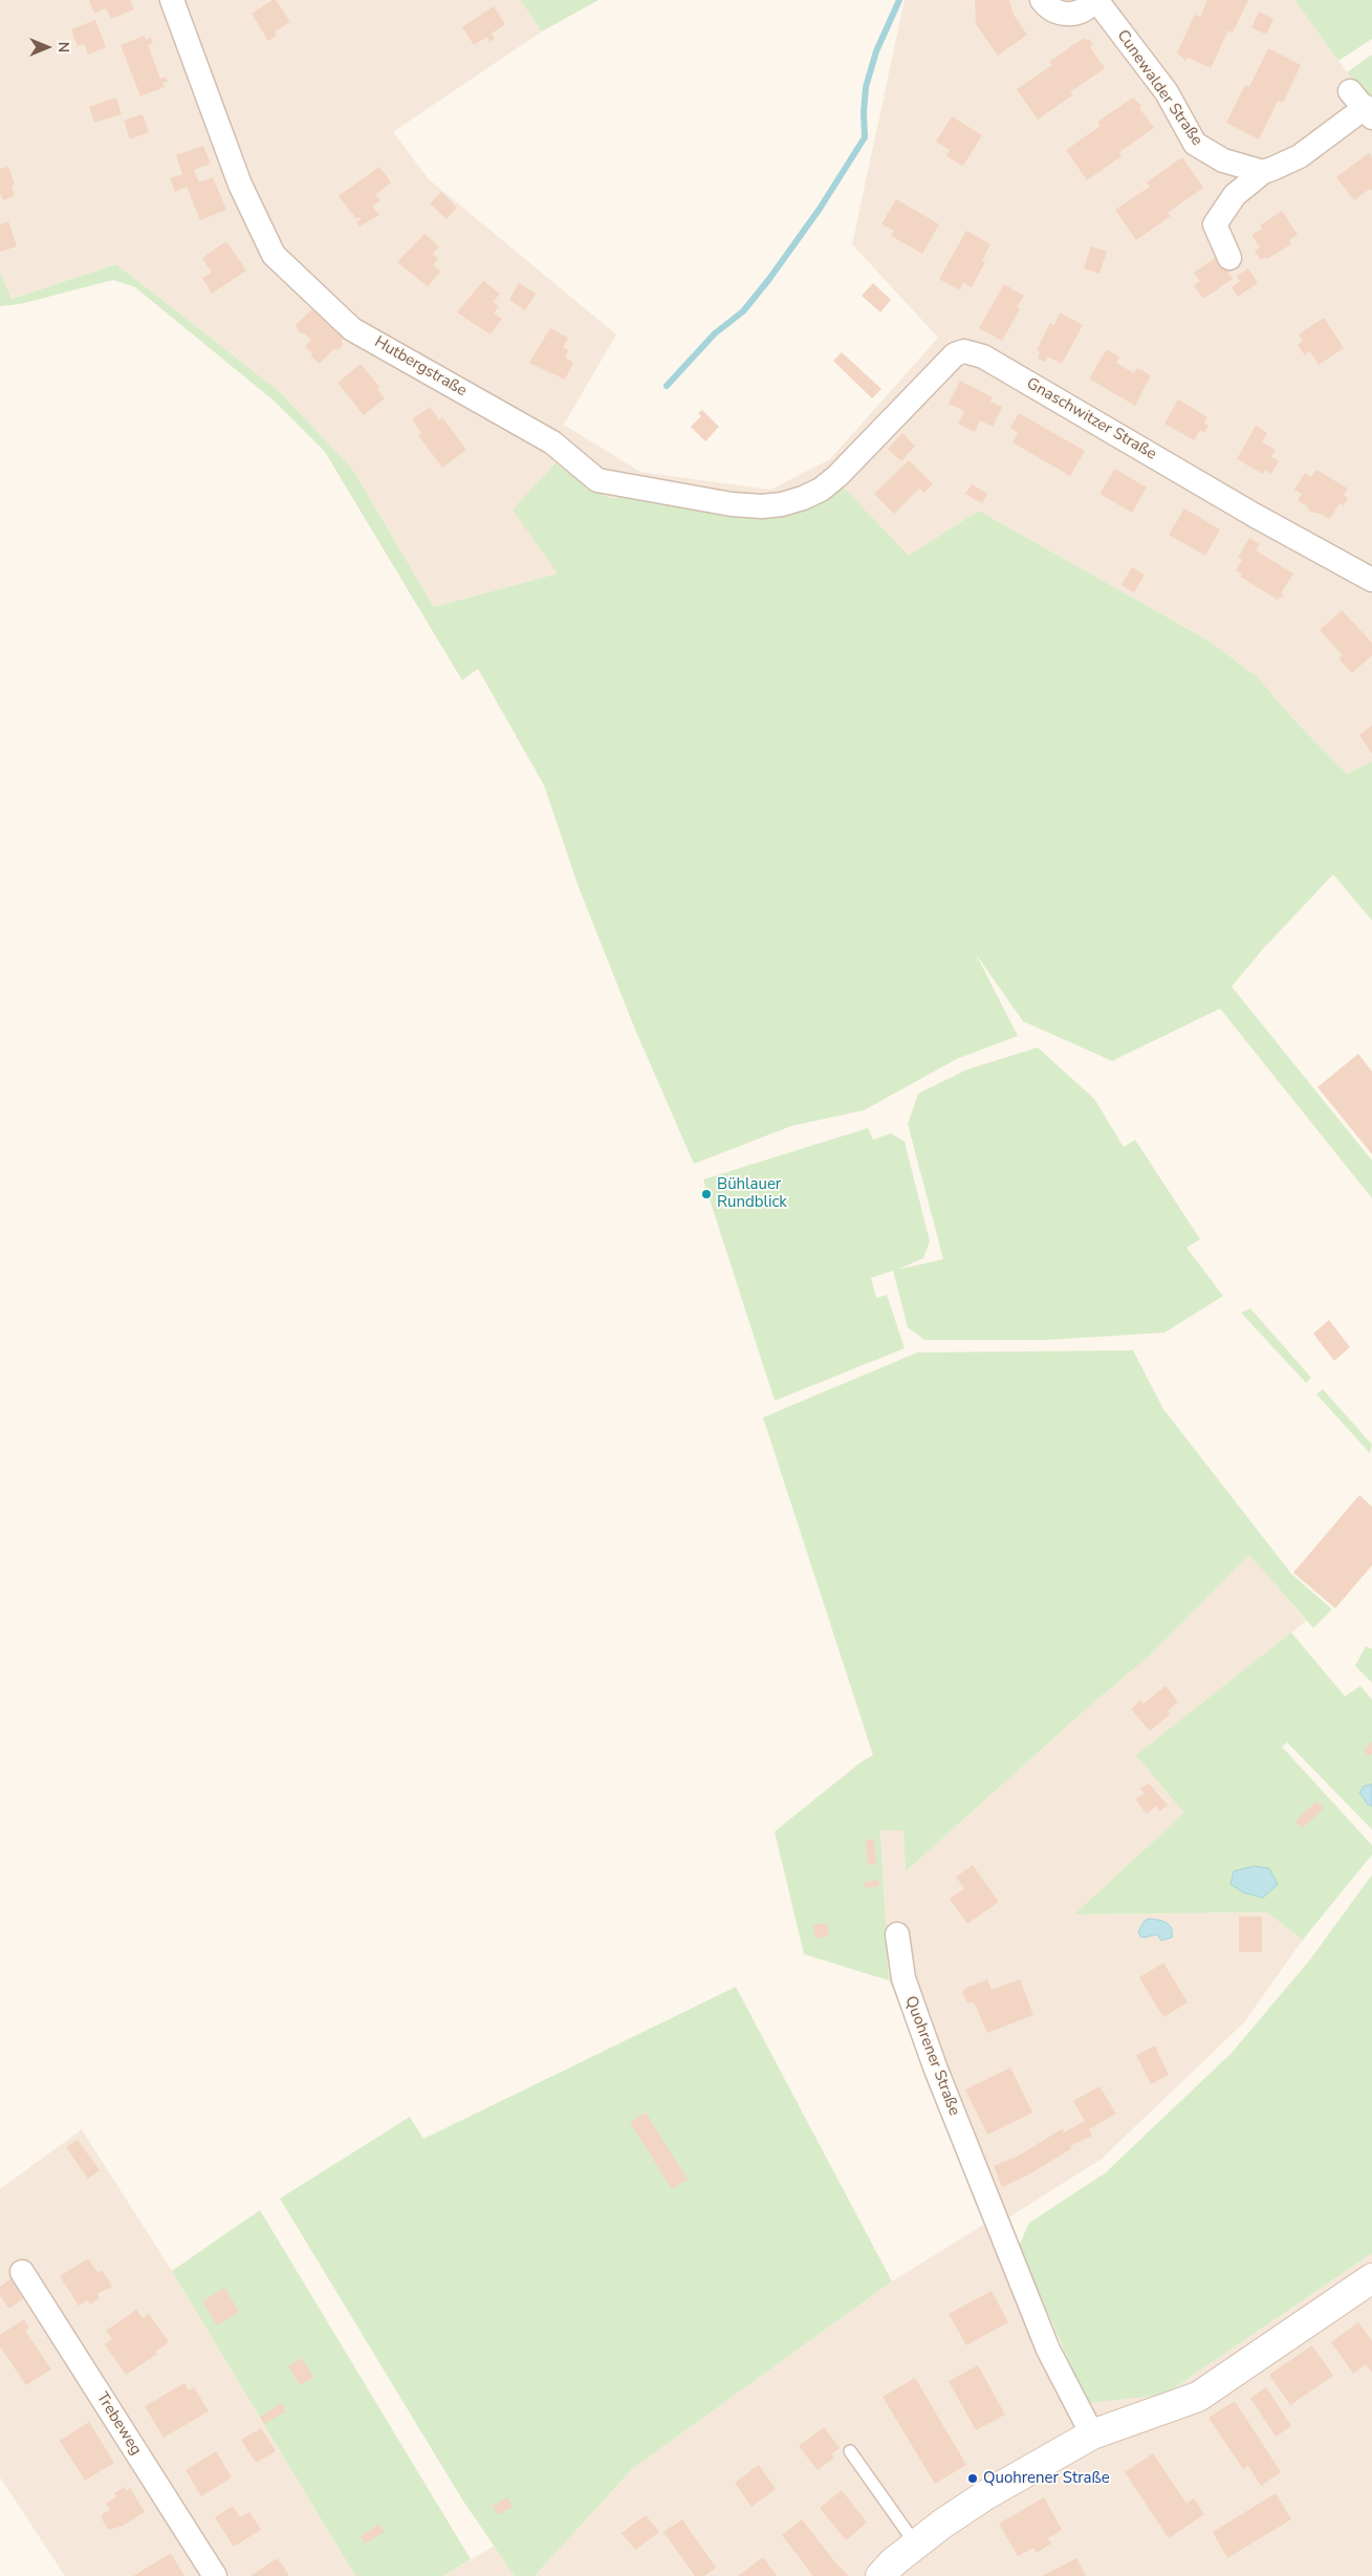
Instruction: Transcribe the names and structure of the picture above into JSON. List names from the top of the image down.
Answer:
{
  "streets": {
    "street": [
      "Cunewalder Straße",
      "Hutbergstraße",
      "Gnaschwitzer Straße",
      "Quohrener Straße",
      "Trebeweg"
    ]
  },
  "crossings": [
    ["Hutbergstraße", "Gnaschwitzer Straße"]
  ],
  "places": ["Bühlauer Rundblick", "Quohrener Straße"],
  "north": "right"
}
